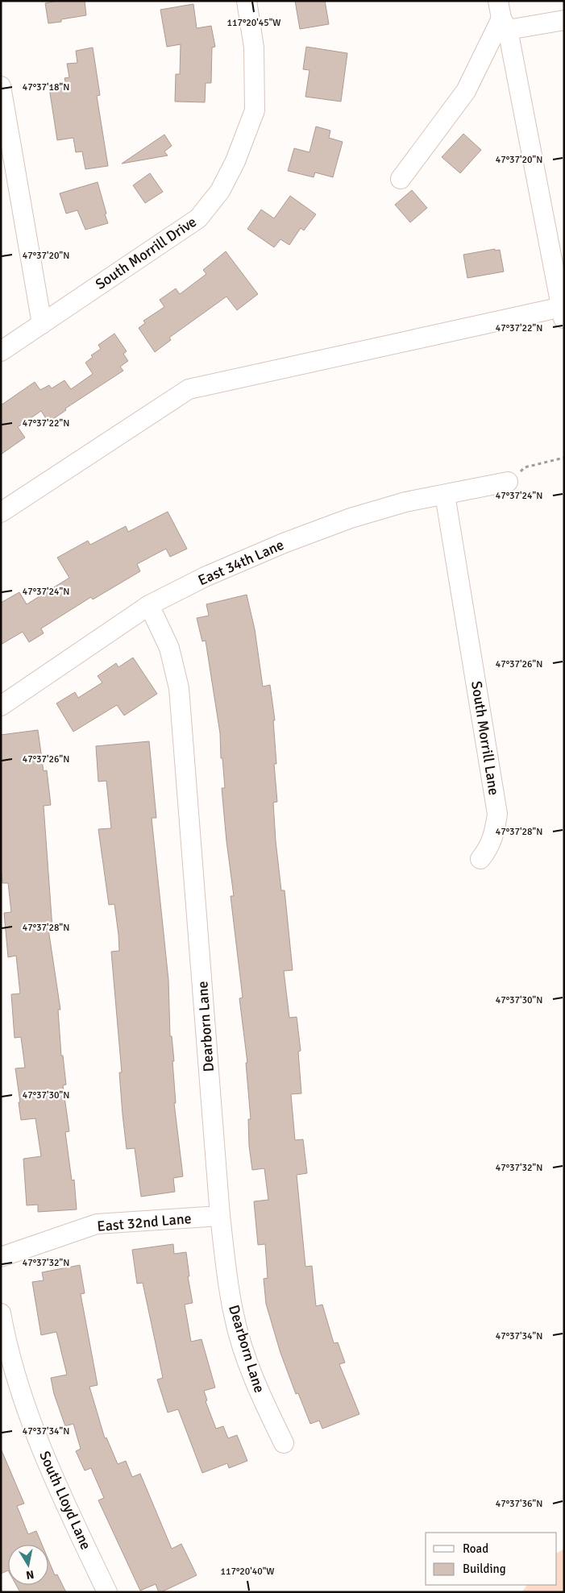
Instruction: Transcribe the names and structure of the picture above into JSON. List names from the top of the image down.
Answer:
{
  "streets": {
    "street": [
      "South Morrill Drive",
      "East 34th Lane",
      "South Morrill Lane",
      "Dearborn Lane",
      "East 32nd Lane",
      "South Lloyd Lane"
    ]
  },
  "crossings": [
    ["East 34th Lane", "South Morrill Lane"],
    ["East 34th Lane", "Dearborn Lane"],
    ["Dearborn Lane", "East 32nd Lane"]
  ],
  "legend": ["Road", "Building"],
  "north": "bottom",
  "coordinates": [
    "117°20'45\"W",
    "47°37'18\"N",
    "47°37'20\"N",
    "47°37'22\"N",
    "47°37'24\"N",
    "47°37'26\"N",
    "47°37'28\"N",
    "47°37'30\"N",
    "47°37'32\"N",
    "47°37'34\"N",
    "47°37'36\"N",
    "117°20'40\"W"
  ]
}
